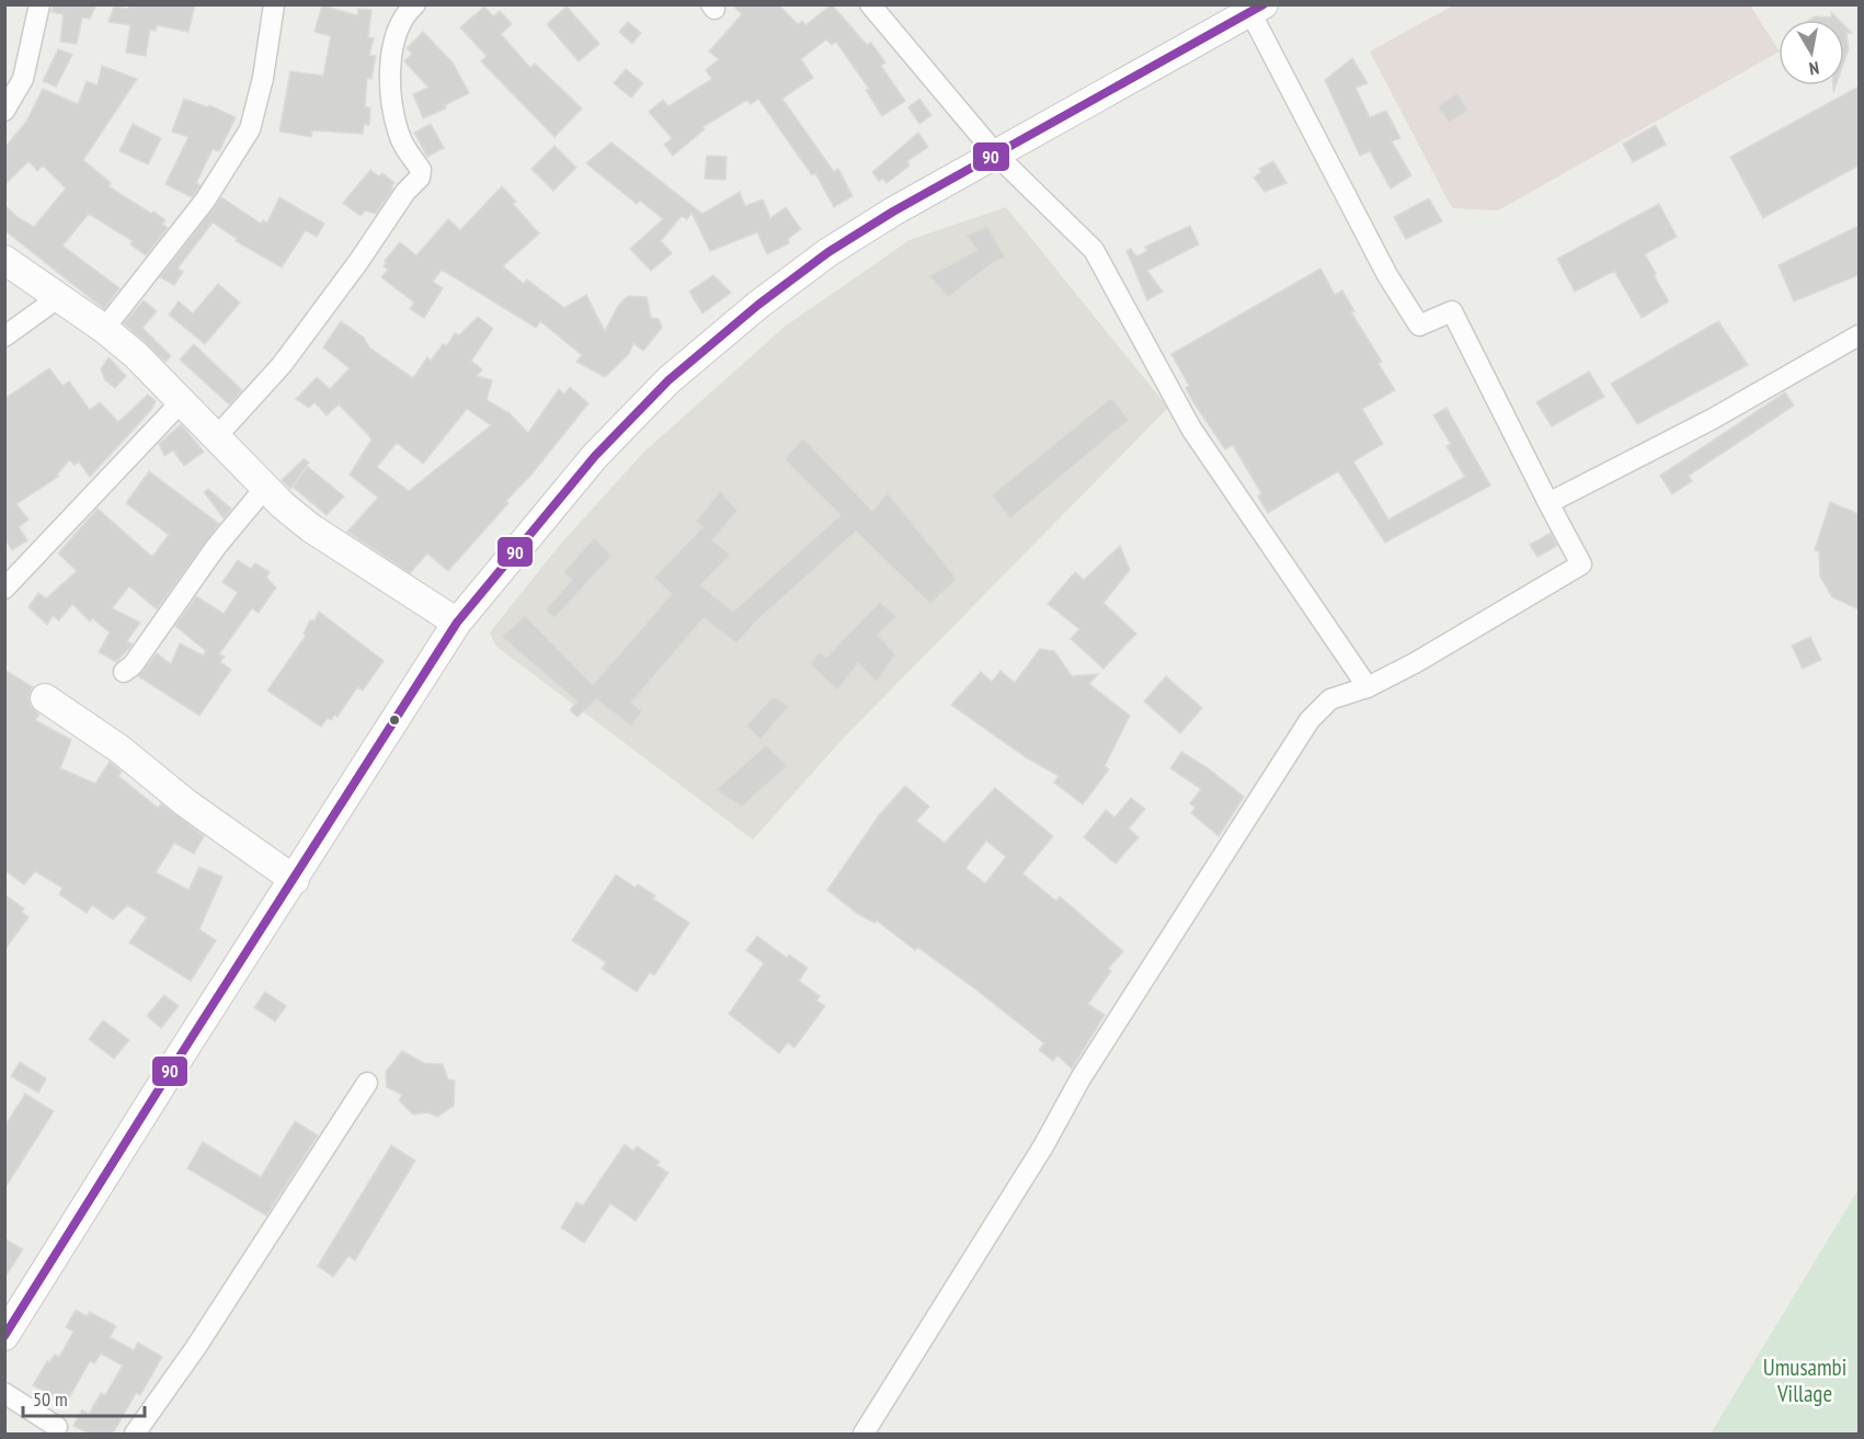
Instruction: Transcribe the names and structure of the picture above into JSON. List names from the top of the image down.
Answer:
{
  "parks": ["Umusambi Village"],
  "lines": ["transit line 90"],
  "scale_bar": "50 m",
  "north": "bottom"
}
